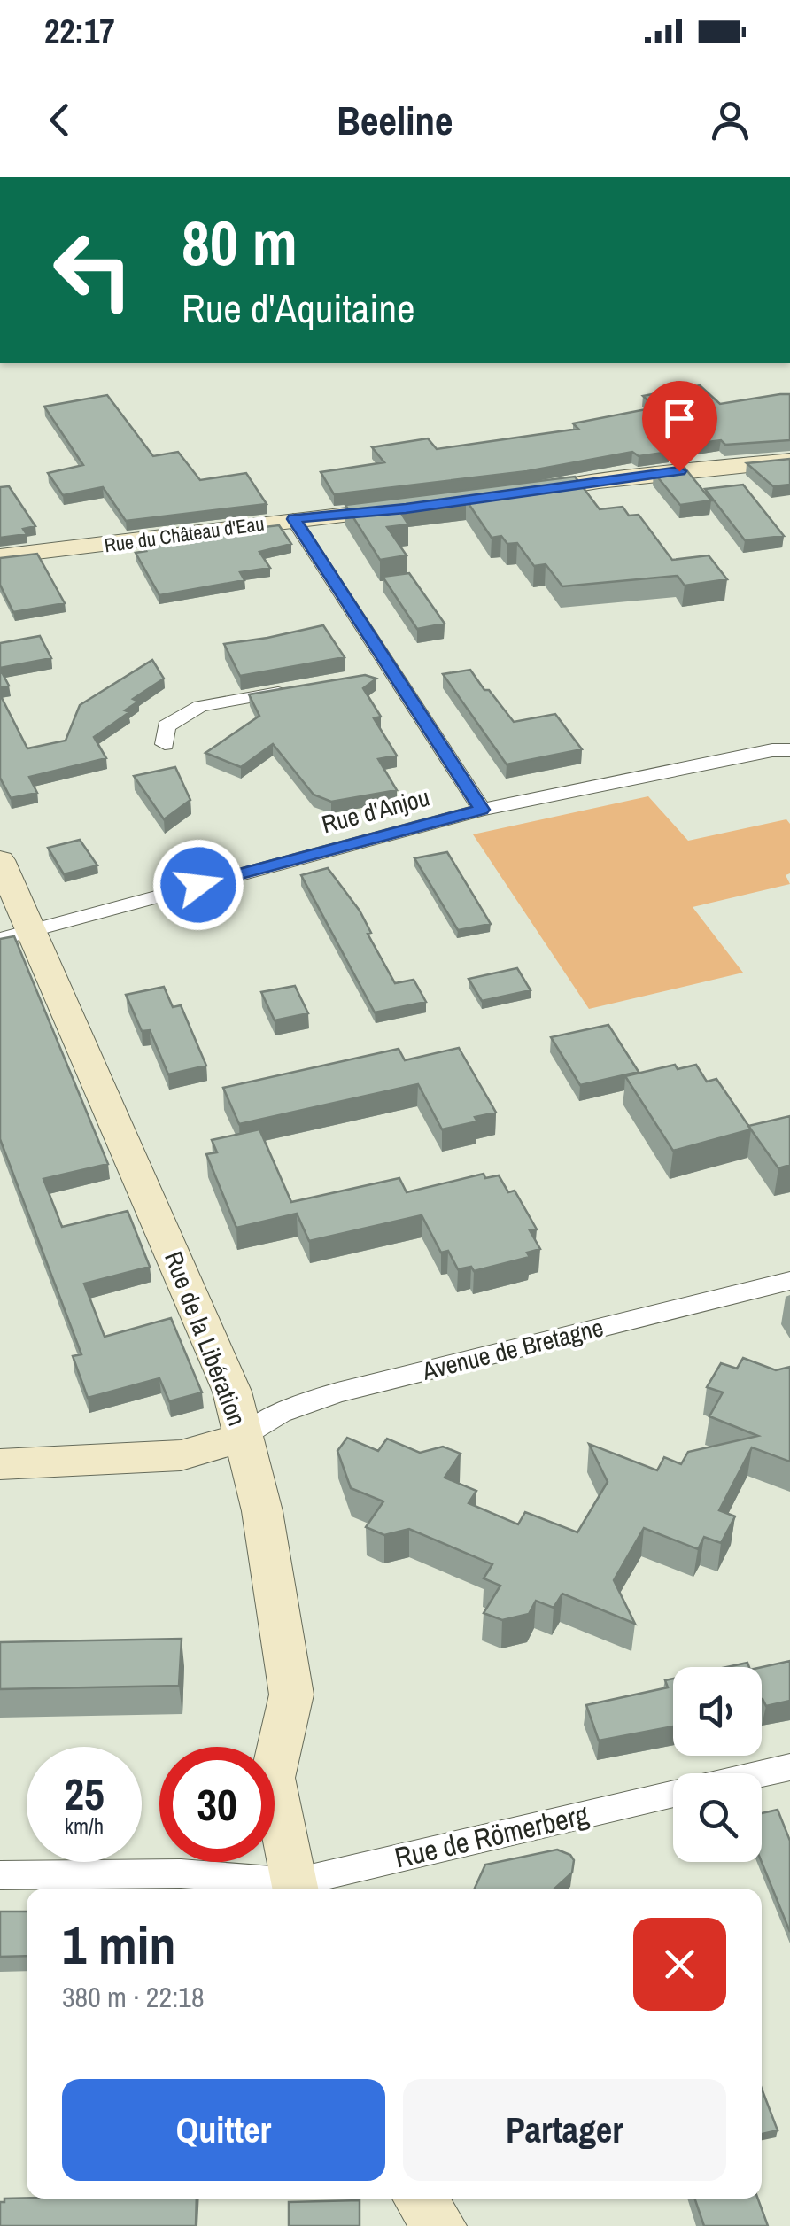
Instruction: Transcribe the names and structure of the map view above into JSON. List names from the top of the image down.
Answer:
{
  "streets": {
    "street": [
      "Rue du Château d'Eau",
      "Rue d'Anjou",
      "Rue de la Libération",
      "Avenue de Bretagne",
      "Rue de Römerberg"
    ]
  },
  "crossings": [
    ["Rue d'Anjou", "Rue de la Libération"],
    ["Rue de la Libération", "Avenue de Bretagne"],
    ["Rue de la Libération", "Rue de Römerberg"]
  ],
  "page": {
    "status": "22:17",
    "header": "Beeline",
    "turn": ["80 m", "Rue d'Aquitaine"],
    "speed": "25 km/h",
    "limit": "30",
    "heading": ["1 min", "380 m · 22:18"],
    "buttons": ["Quitter", "Partager"]
  }
}
